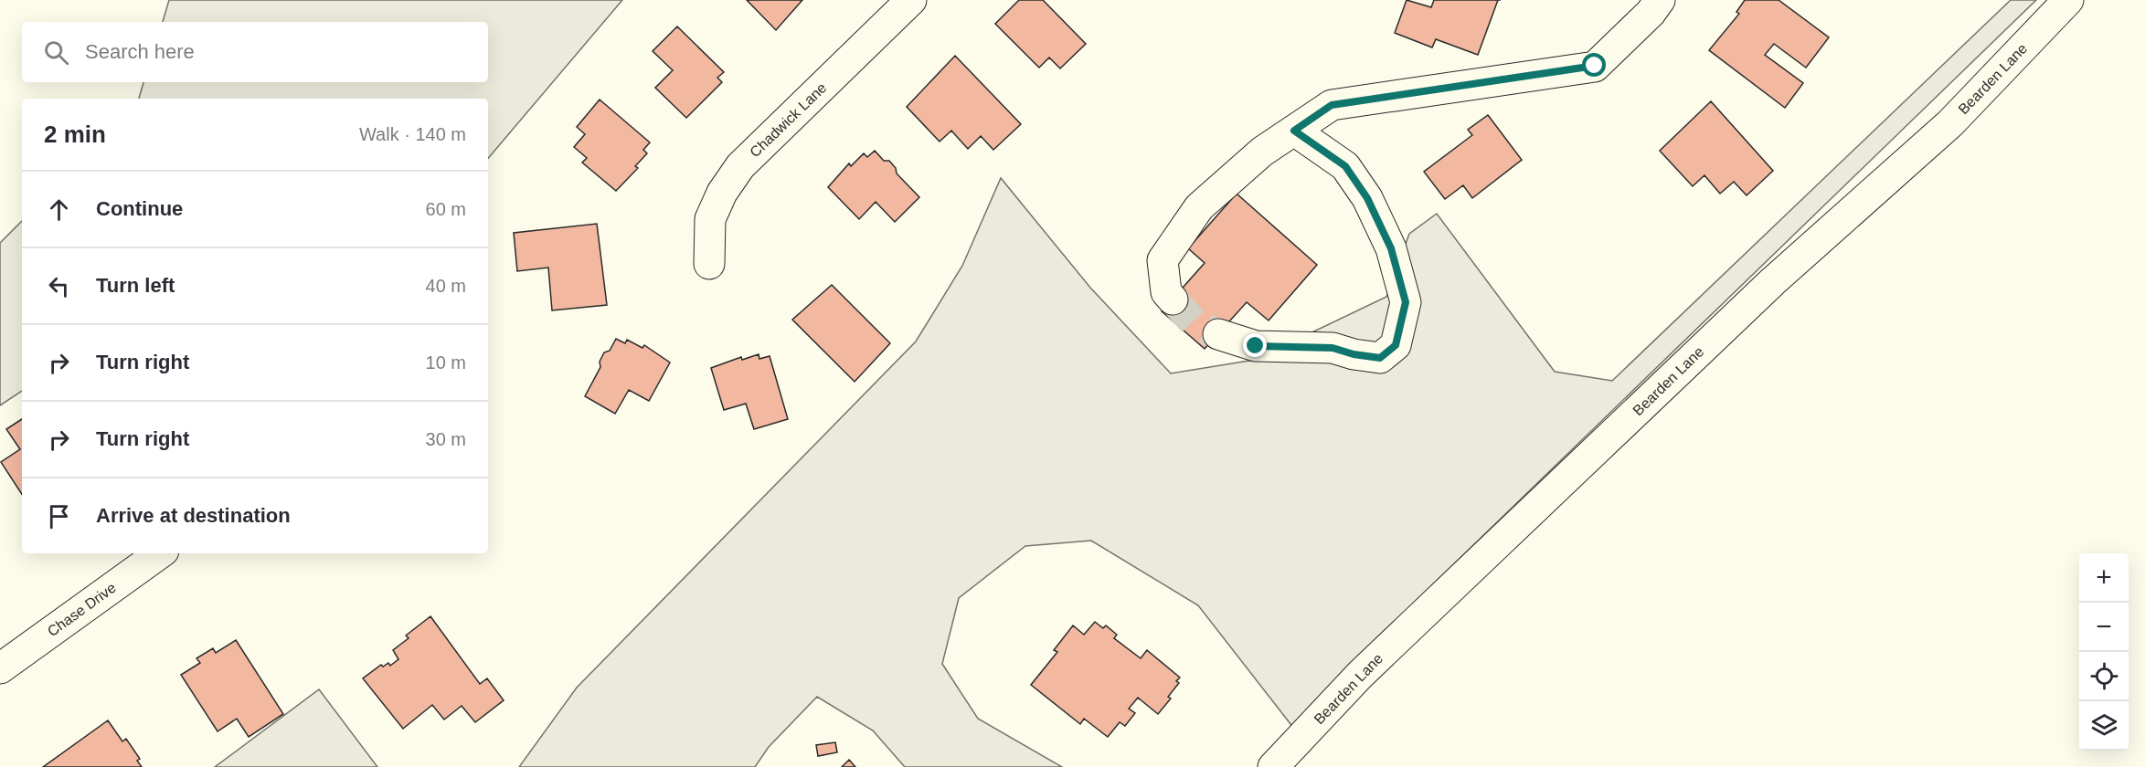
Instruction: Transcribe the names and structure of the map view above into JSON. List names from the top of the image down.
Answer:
{
  "streets": {
    "street": ["Bearden Lane", "Chadwick Lane", "Chase Drive"]
  },
  "page": {
    "search": "Search here",
    "heading": ["2 min", "Walk · 140 m"],
    "list": [
      ["Continue", "60 m"],
      ["Turn left", "40 m"],
      ["Turn right", "10 m"],
      ["Turn right", "30 m"],
      "Arrive at destination"
    ],
    "map_buttons": ["+", "−"]
  }
}
